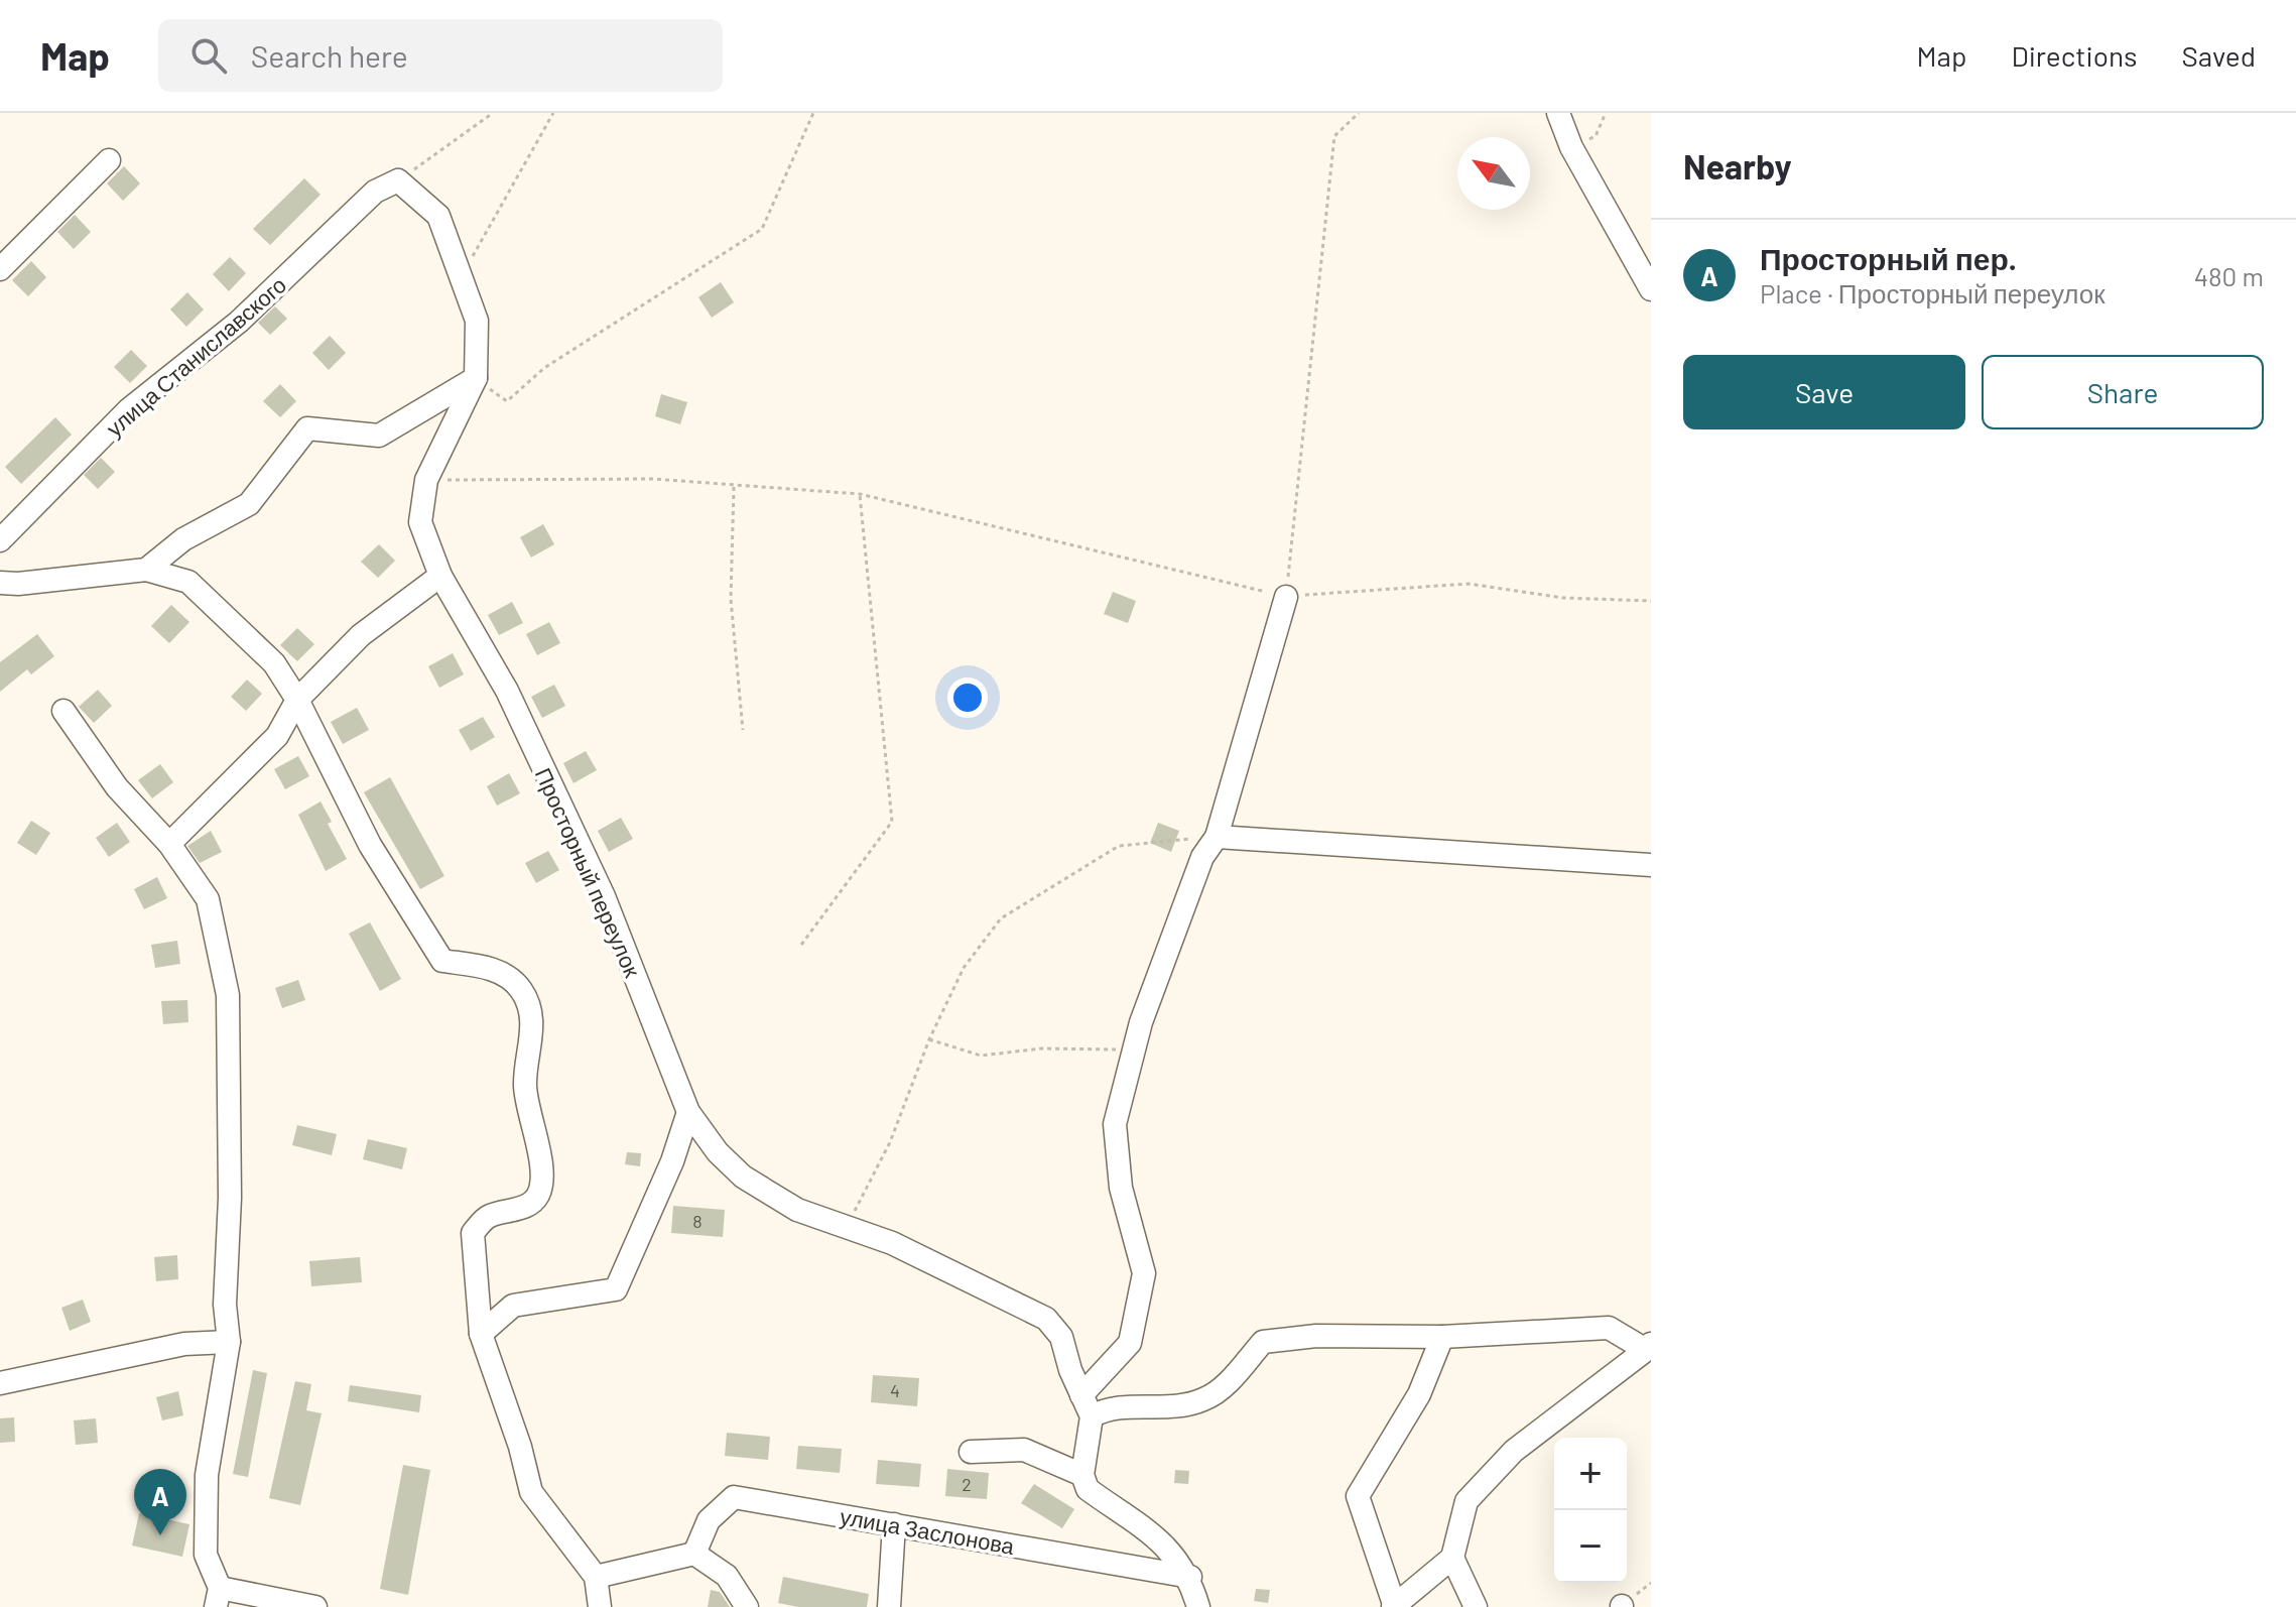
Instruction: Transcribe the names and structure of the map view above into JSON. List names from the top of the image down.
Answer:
{
  "streets": {
    "street": ["улица Станиславского", "Просторный переулок", "улица Заслонова"]
  },
  "crossings": [
    ["улица Станиславского", "Просторный переулок"]
  ],
  "house_numbers": ["8", "4", "2"],
  "north": "top left",
  "page": {
    "header": "Map",
    "search": "Search here",
    "nav": ["Map", "Directions", "Saved"],
    "heading": "Nearby",
    "list": [
      {
        "mark": "A",
        "name": "Просторный пер.",
        "note": "Place · Просторный переулок",
        "value": "480 m"
      }
    ],
    "buttons": ["Save", "Share"],
    "map_buttons": ["+", "−"],
    "pins": "A"
  }
}
